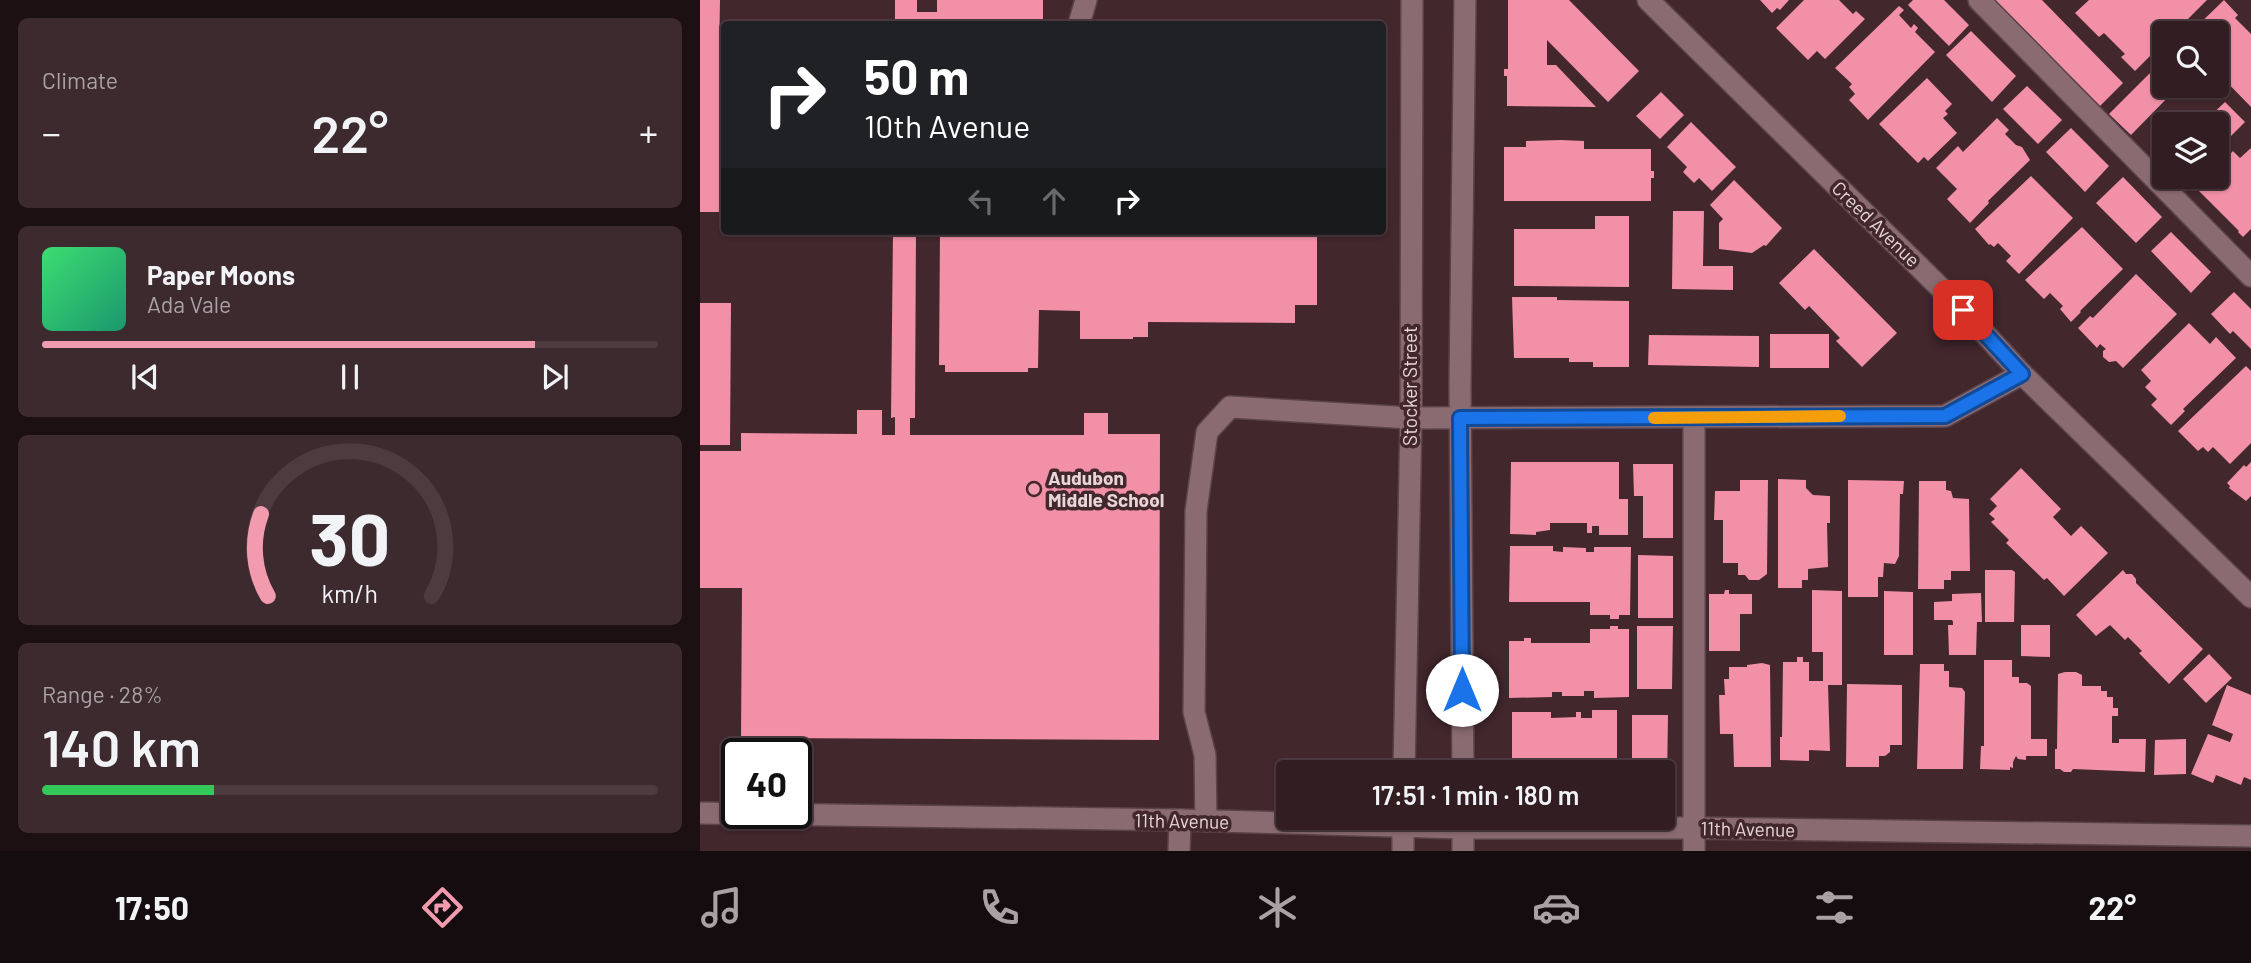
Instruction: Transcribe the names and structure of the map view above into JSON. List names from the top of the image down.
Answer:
{
  "streets": {
    "street": ["Creed Avenue", "Stocker Street", "11th Avenue"]
  },
  "places": ["Audubon Middle School"],
  "page": {
    "tile": [
      "Climate",
      ["Range · 28%", "140 km"]
    ],
    "turn": ["50 m", "10th Avenue"],
    "heat": ["−", "22°", "+"],
    "song": ["Paper Moons", "Ada Vale"],
    "limit": "40",
    "trip": "17:51 · 1 min · 180 m",
    "tabs": ["17:50", "22°"],
    "gauge": ["30", "km/h"]
  }
}
